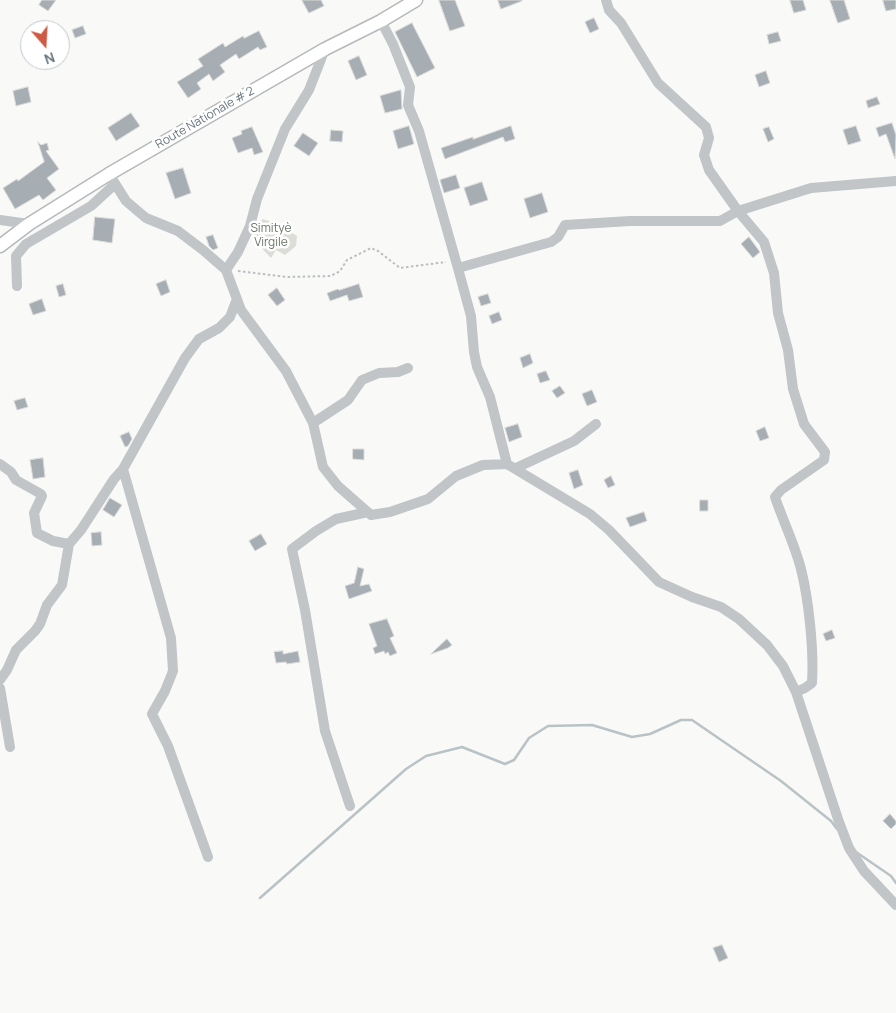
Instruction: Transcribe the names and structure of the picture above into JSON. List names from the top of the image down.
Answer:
{
  "streets": {
    "main road": ["Route Nationale # 2"]
  },
  "parks": ["Simityè Virgile"],
  "north": "bottom"
}
